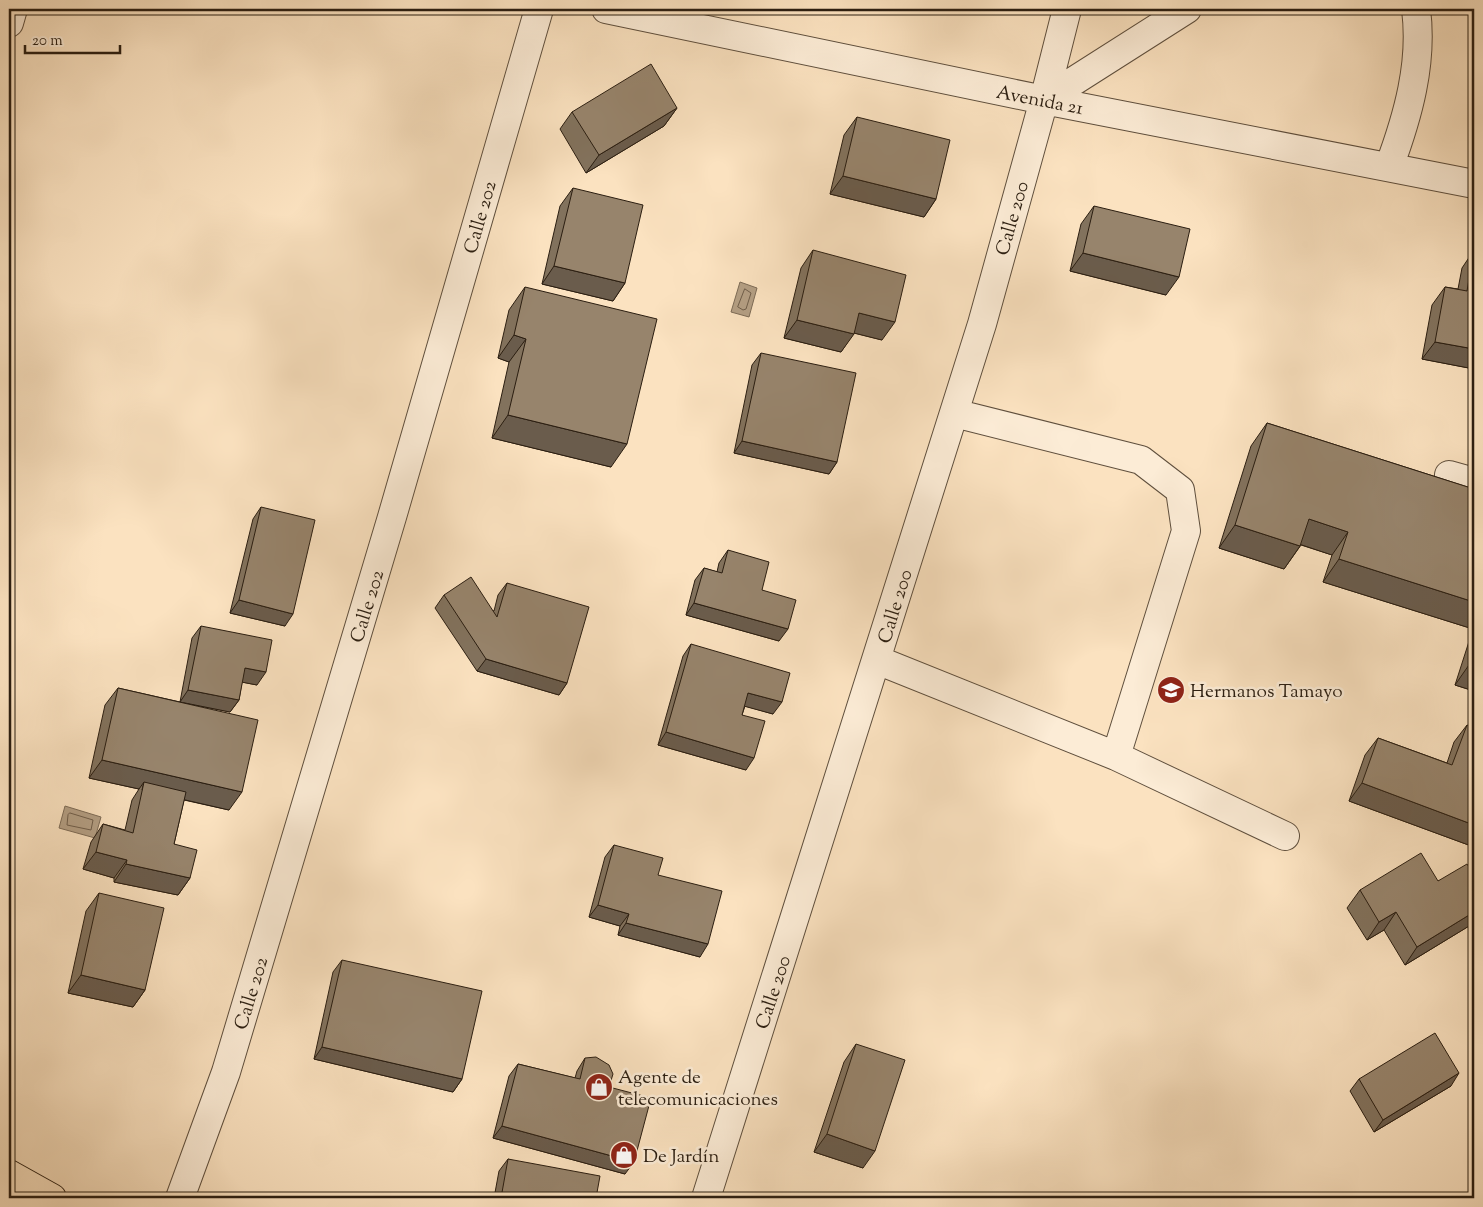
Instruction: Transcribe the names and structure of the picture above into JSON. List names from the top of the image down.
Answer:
{
  "streets": {
    "street": ["Avenida 21", "Calle 202", "Calle 200"]
  },
  "crossings": [
    ["Avenida 21", "Calle 200"]
  ],
  "places": {
    "school or university": ["Hermanos Tamayo"],
    "shop": ["Agente de telecomunicaciones", "De Jardín"]
  },
  "scale_bar": "20 m"
}
